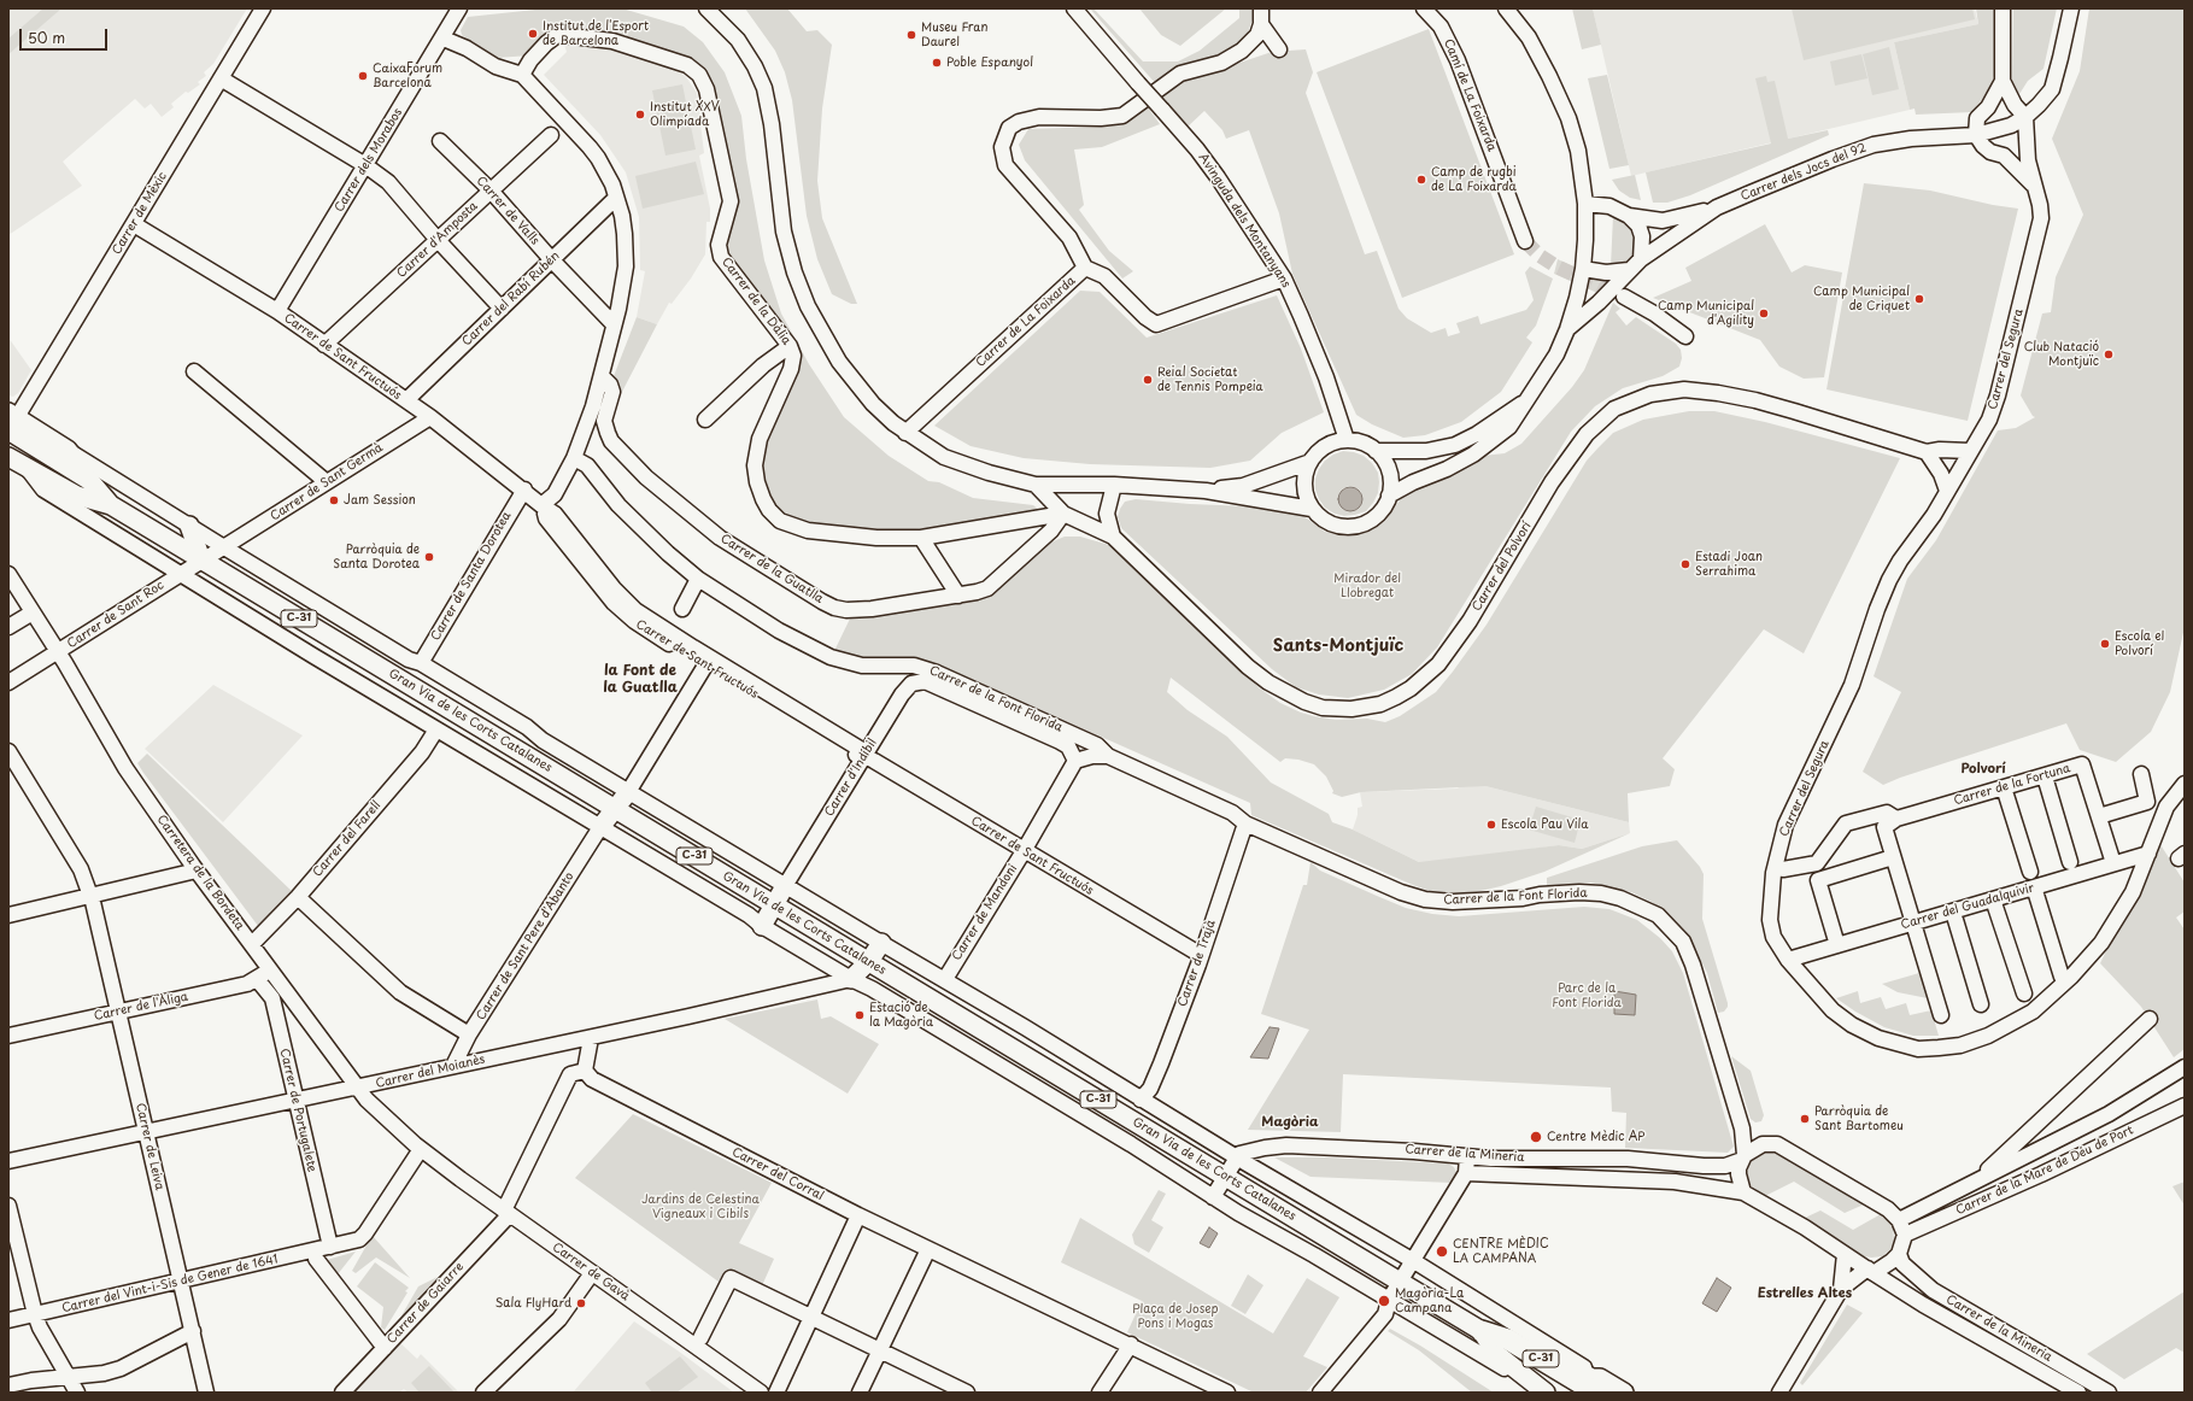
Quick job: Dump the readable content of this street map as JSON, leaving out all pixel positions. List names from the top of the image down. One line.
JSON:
{"streets":{"highway":["C-31","Gran Via de les Corts Catalanes"],"street":["Camí de La Foixarda","Carrer dels Morabos","Carrer dels Jocs del 92","Carrer de Valls","Carrer de Mèxic","Avinguda dels Montanyans","Carrer d'Amposta","Carrer del Rabí Rubén","Carrer de la Dàlia","Carrer de La Foixarda","Carrer de Sant Fructuós","Carrer del Segura","Carrer de Sant Germà","Carrer del Polvorí","Carrer de la Guatlla","Carrer de Santa Dorotea","Carrer de Sant Roc","Carrer de la Font Florida","Carrer d'Indíbil","Carrer de la Fortuna","Carrer del Farell","Carretera de la Bordeta","Carrer del Guadalquivir","Carrer de Mandoni","Carrer de Sant Pere d'Abanto","Carrer de Trajà","Carrer de l'Àliga","Carrer del Moianès","Carrer de Portugalete","Carrer de Leiva","Carrer de la Mineria","Carrer de la Mare de Déu de Port","Carrer del Corral","Carrer de Gavà","Carrer del Vint-i-Sis de Gener de 1641","Carrer de Gaiarre"]},"crossings":[["Carrer dels Morabos","Carrer de Sant Fructuós"],["Carrer dels Jocs del 92","Carrer del Segura"],["Carrer de Valls","Carrer d'Amposta"],["Carrer de Valls","Carrer del Rabí Rubén"],["Carrer de Mèxic","Carrer de Sant Fructuós"],["Carrer de Mèxic","Gran Via de les Corts Catalanes"],["Avinguda dels Montanyans","Carrer de La Foixarda"],["Carrer d'Amposta","Carrer de Sant Fructuós"],["Carrer del Rabí Rubén","Carrer de Sant Fructuós"],["Carrer de la Dàlia","Carrer del Polvorí"],["Carrer de la Dàlia","Carrer de la Guatlla"],["Carrer de Sant Fructuós","Carrer de Sant Germà"],["Carrer de Sant Fructuós","Carrer de Santa Dorotea"],["Carrer de Sant Fructuós","Carrer d'Indíbil"],["Carrer de Sant Fructuós","Carrer de Mandoni"],["Carrer de Sant Fructuós","Carrer de Trajà"],["Carrer del Segura","Carrer del Polvorí"],["Carrer del Segura","Carrer del Guadalquivir"],["Carrer de Sant Germà","Carrer de Sant Roc"],["Carrer del Polvorí","Carrer de la Guatlla"],["Carrer de Sant Roc","Gran Via de les Corts Catalanes"],["Carrer de Sant Roc","Carretera de la Bordeta"],["Carrer de la Font Florida","Carrer d'Indíbil"],["Carrer de la Font Florida","Carrer de Mandoni"],["Carrer de la Font Florida","Carrer de Trajà"],["Carrer de la Font Florida","Carrer de la Mineria"],["Carrer de la Fortuna","Carrer del Guadalquivir"],["Carrer del Farell","Carretera de la Bordeta"],["Carretera de la Bordeta","Carrer de l'Àliga"],["Carretera de la Bordeta","Carrer del Moianès"],["Carretera de la Bordeta","Carrer de Gavà"],["Carretera de la Bordeta","Carrer del Vint-i-Sis de Gener de 1641"],["Carrer de Sant Pere d'Abanto","Carrer del Moianès"],["Carrer de l'Àliga","Carrer de Portugalete"],["Carrer de l'Àliga","Carrer de Leiva"],["Carrer del Moianès","Carrer de Portugalete"],["Carrer del Moianès","Carrer de Leiva"],["Carrer de Portugalete","Carrer del Vint-i-Sis de Gener de 1641"],["Carrer de Leiva","Carrer del Vint-i-Sis de Gener de 1641"],["Carrer del Corral","Carrer de Gaiarre"],["Carrer de Gavà","Carrer del Vint-i-Sis de Gener de 1641"],["Carrer de Gavà","Carrer de Gaiarre"]],"districts":["Sants-Montjuïc","la Font de la Guatlla","Polvorí","Magòria","Estrelles Altes"],"parks":["Mirador del Llobregat","Parc de la Font Florida","Jardins de Celestina Vigneaux i Cibils","Plaça de Josep Pons i Mogas"],"places":["Institut de l'Esport de Barcelona","Museu Fran Daurel","Poble Espanyol","CaixaForum Barcelona","Institut XXV Olimpíada","Camp de rugbi de La Foixarda","Camp Municipal de Criquet","Camp Municipal d'Agility","Club Natació Montjuïc","Reial Societat de Tennis Pompeia","Jam Session","Parròquia de Santa Dorotea","Estadi Joan Serrahima","Escola el Polvorí","Escola Pau Vila","Estació de la Magòria","Parròquia de Sant Bartomeu","Centre Mèdic AP","CENTRE MÈDIC LA CAMPANA","Magòria-La Campana","Sala FlyHard"],"scale_bar":"50 m"}
